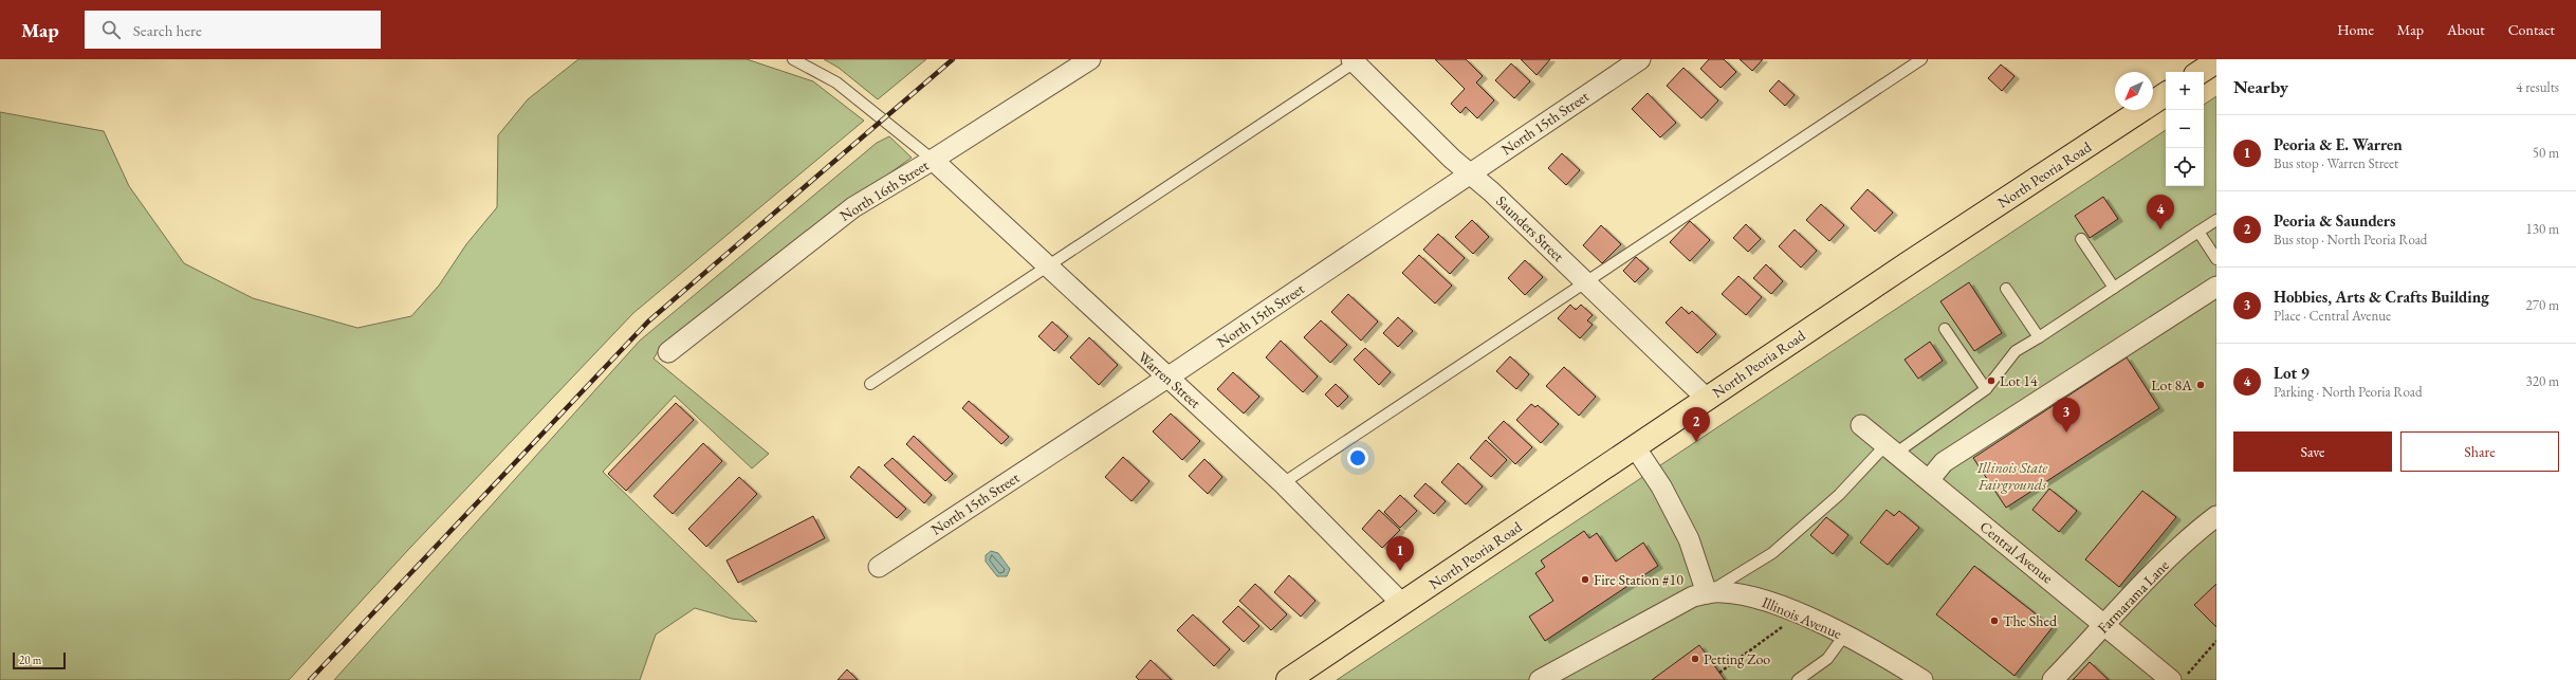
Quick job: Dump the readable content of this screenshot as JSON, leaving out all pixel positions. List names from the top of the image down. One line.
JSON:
{"streets":{"main road":["North Peoria Road"],"street":["North 15th Street","North 16th Street","Saunders Street","Warren Street","Central Avenue","Farmarama Lane","Illinois Avenue"]},"crossings":[["North 15th Street","Saunders Street"],["North 15th Street","Warren Street"],["North Peoria Road","Saunders Street"],["North Peoria Road","Warren Street"],["North 16th Street","Warren Street"],["Central Avenue","Farmarama Lane"]],"parks":["Illinois State Fairgrounds"],"places":["Lot 14","Lot 8A","Fire Station #10","The Shed","Petting Zoo"],"scale_bar":"20 m","north":"bottom left","page":{"header":"Map","search":"Search here","nav":["Home","Map","About","Contact"],"heading":["Nearby","4 results"],"map_buttons":["+","−"],"list":[{"mark":"1","name":"Peoria & E. Warren","note":"Bus stop · Warren Street","value":"50 m"},{"mark":"2","name":"Peoria & Saunders","note":"Bus stop · North Peoria Road","value":"130 m"},{"mark":"3","name":"Hobbies, Arts & Crafts Building","note":"Place · Central Avenue","value":"270 m"},{"mark":"4","name":"Lot 9","note":"Parking · North Peoria Road","value":"320 m"}],"pins":["4","3","2","1"],"buttons":["Save","Share"],"scale":"20 m"}}
